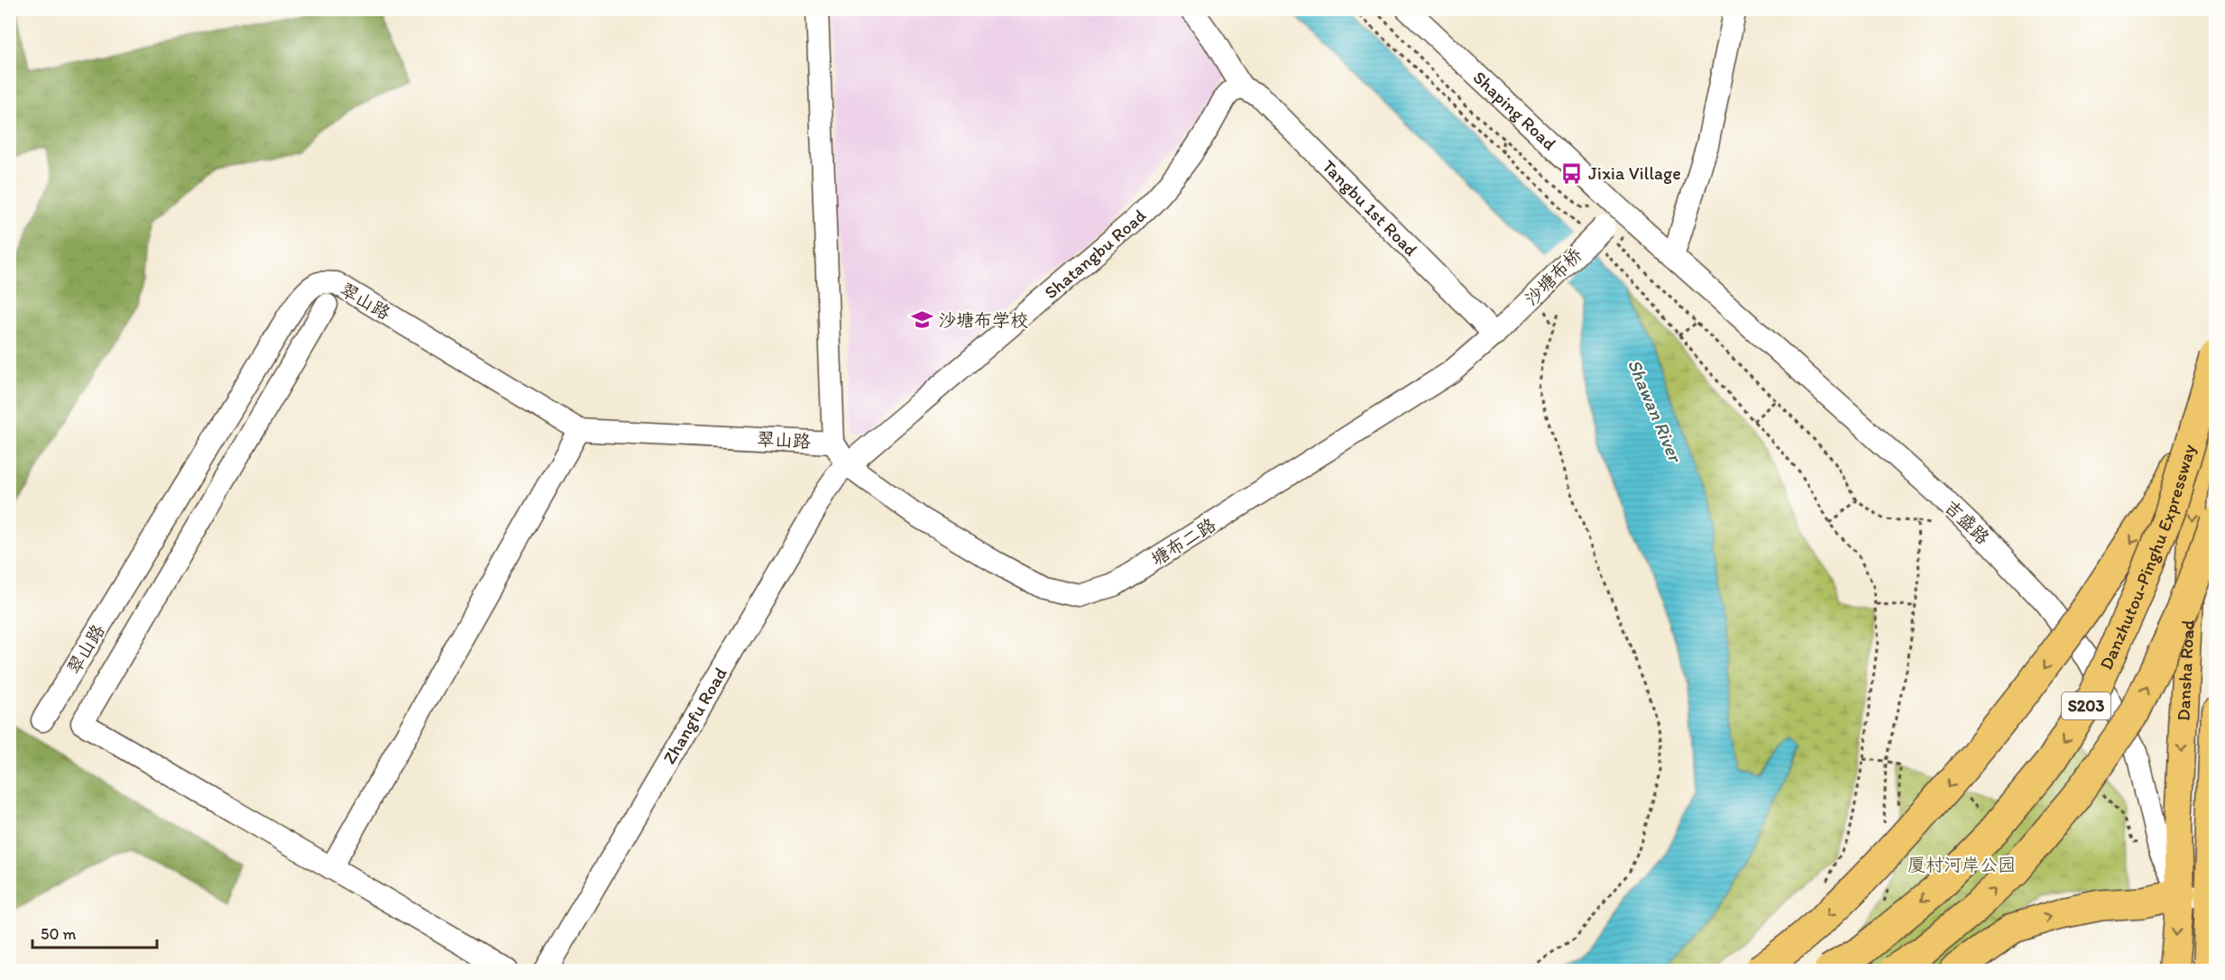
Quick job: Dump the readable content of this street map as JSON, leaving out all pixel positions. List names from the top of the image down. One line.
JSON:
{"streets":{"highway":["Danzhutou-Pinghu Expressway","S203"],"main road":["Dansha Road"],"street":["Shaping Road","Tangbu 1st Road","Shatangbu Road","沙塘布桥","翠山路","吉盛路","塘布二路","Zhangfu Road"]},"crossings":[["Shaping Road","沙塘布桥"],["Shaping Road","吉盛路"],["Tangbu 1st Road","Shatangbu Road"],["Tangbu 1st Road","沙塘布桥"],["Tangbu 1st Road","塘布二路"],["Shatangbu Road","塘布二路"],["Shatangbu Road","Zhangfu Road"],["沙塘布桥","吉盛路"],["沙塘布桥","塘布二路"],["吉盛路","Dansha Road"],["塘布二路","Zhangfu Road"]],"water":["Shawan River"],"parks":["厦村河岸公园"],"places":{"bus stop":["Jixia Village"],"school or university":["沙塘布学校"]},"scale_bar":"50 m"}
